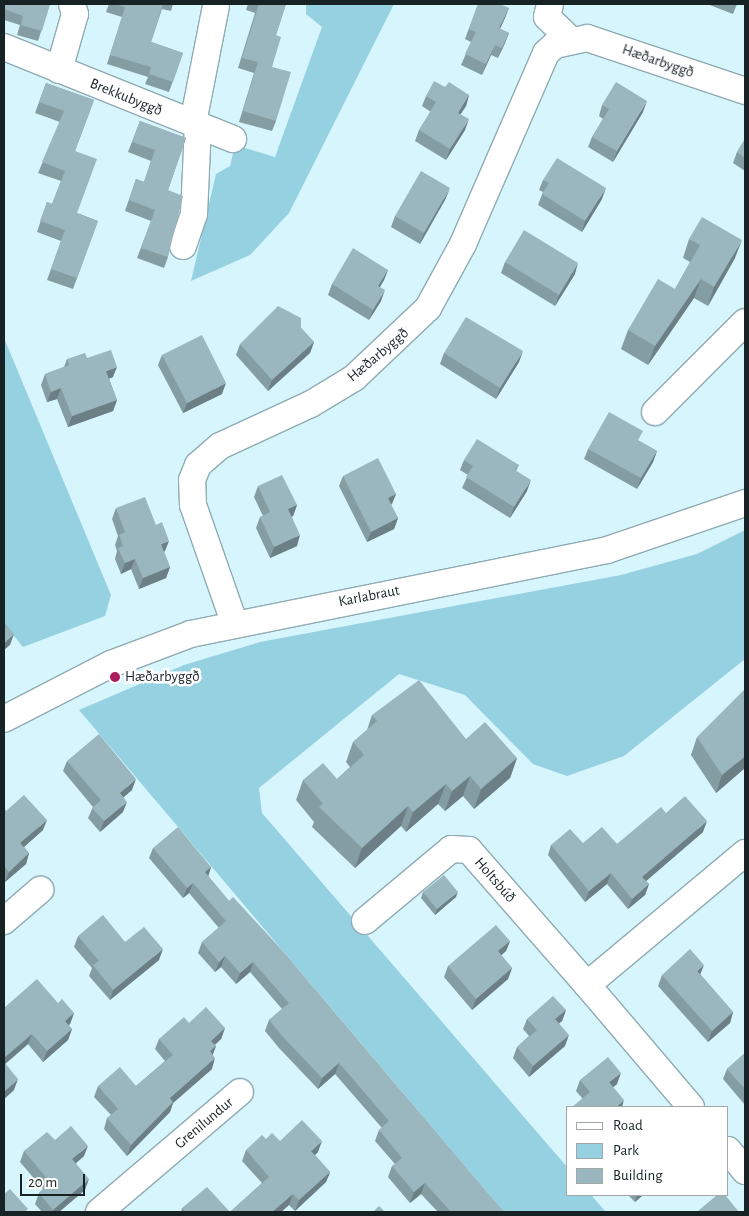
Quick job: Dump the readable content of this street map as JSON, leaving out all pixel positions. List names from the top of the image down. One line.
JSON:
{"streets":{"street":["Hæðarbyggð","Brekkubyggð","Karlabraut","Holtsbúð","Grenilundur"]},"crossings":[["Hæðarbyggð","Karlabraut"]],"places":["Hæðarbyggð"],"legend":["Road","Park","Building"],"scale_bar":"20 m"}
